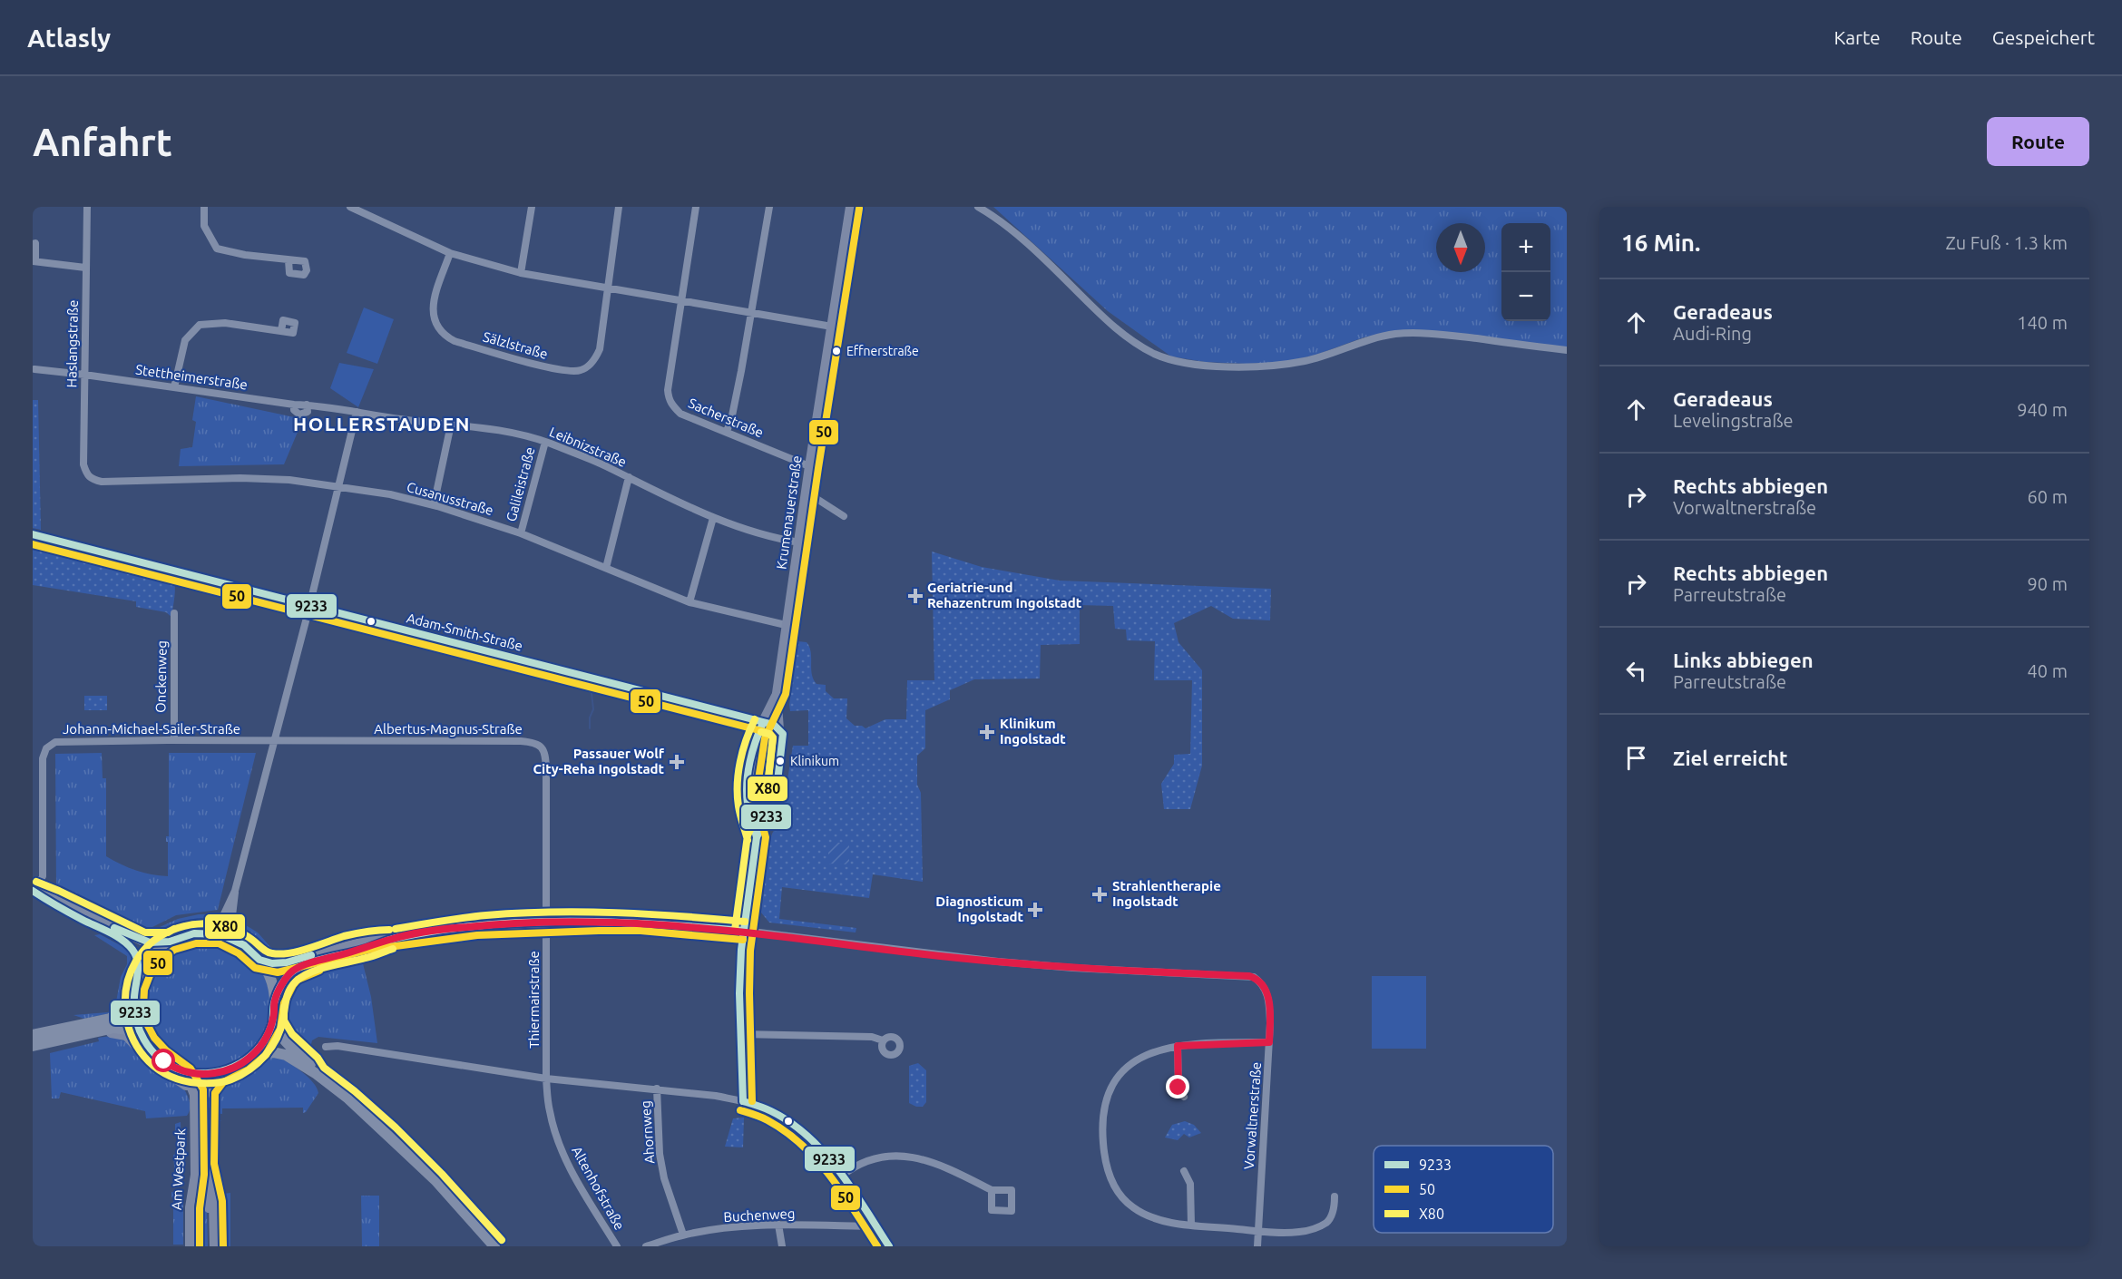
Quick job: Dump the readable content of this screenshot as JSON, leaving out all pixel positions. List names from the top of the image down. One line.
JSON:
{"streets":{"street":["Haslangstraße","Sälzlstraße","Stettheimerstraße","Sacherstraße","Leibnizstraße","Galileistraße","Cusanusstraße","Krumenauerstraße","Adam-Smith-Straße","Onckenweg","Johann-Michael-Sailer-Straße","Albertus-Magnus-Straße","Thiermairstraße","Vorwaltnerstraße","Ahornweg","Am Westpark","Altenhofstraße","Buchenweg"]},"crossings":[["Haslangstraße","Stettheimerstraße"],["Haslangstraße","Cusanusstraße"],["Stettheimerstraße","Leibnizstraße"],["Sacherstraße","Krumenauerstraße"],["Leibnizstraße","Galileistraße"],["Leibnizstraße","Krumenauerstraße"],["Galileistraße","Cusanusstraße"],["Cusanusstraße","Krumenauerstraße"],["Krumenauerstraße","Adam-Smith-Straße"],["Krumenauerstraße","Vorwaltnerstraße"],["Onckenweg","Johann-Michael-Sailer-Straße"],["Johann-Michael-Sailer-Straße","Albertus-Magnus-Straße"],["Albertus-Magnus-Straße","Thiermairstraße"],["Thiermairstraße","Altenhofstraße"],["Ahornweg","Buchenweg"]],"districts":["HOLLERSTAUDEN"],"places":{"other":["Effnerstraße","Klinikum"],"health":["Geriatrie-und Rehazentrum Ingolstadt","Klinikum Ingolstadt","Passauer Wolf City-Reha Ingolstadt","Strahlentherapie Ingolstadt","Diagnosticum Ingolstadt"]},"lines":["transit line 50","transit line 9233","transit line X80"],"legend":["9233","50","X80"],"north":"bottom","page":{"header":"Atlasly","nav":["Karte","Route","Gespeichert"],"buttons":"Route","title":"Anfahrt","heading":["16 Min.","Zu Fuß · 1.3 km"],"map_buttons":["+","−"],"list":[["Geradeaus","Audi-Ring","140 m"],["Geradeaus","Levelingstraße","940 m"],["Rechts abbiegen","Vorwaltnerstraße","60 m"],["Rechts abbiegen","Parreutstraße","90 m"],["Links abbiegen","Parreutstraße","40 m"],"Ziel erreicht"]}}
